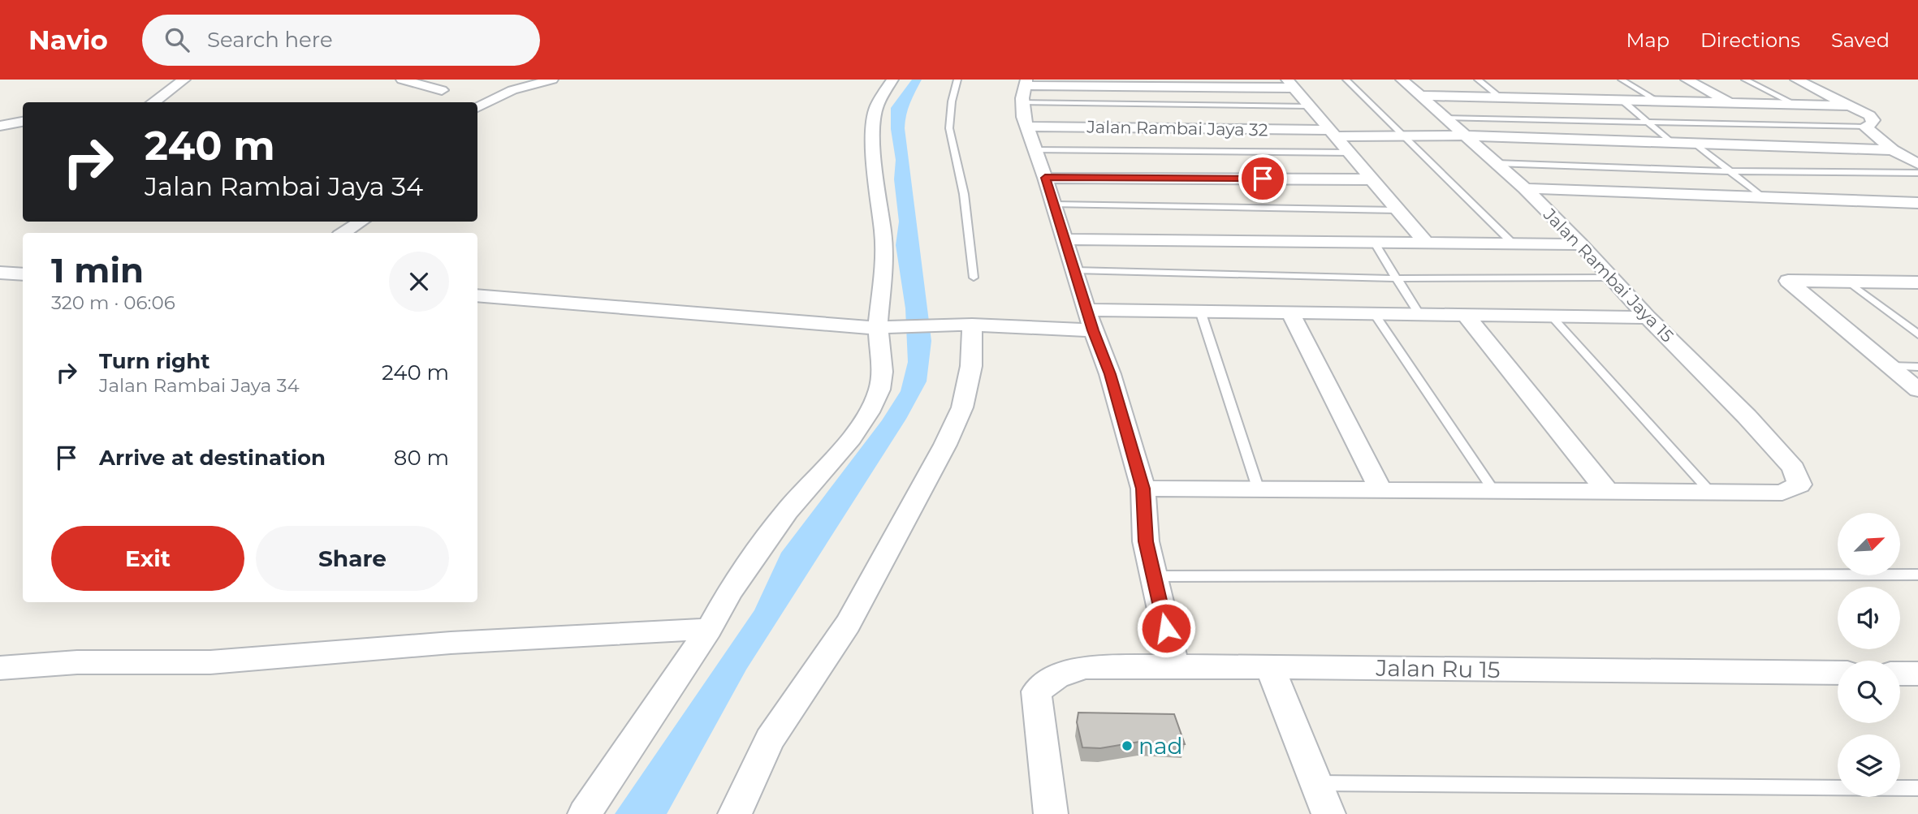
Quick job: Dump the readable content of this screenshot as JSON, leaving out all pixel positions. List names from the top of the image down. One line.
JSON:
{"streets":{"street":["Jalan Rambai Jaya 32","Jalan Rambai Jaya 15","Jalan Ru 15"]},"crossings":[["Jalan Rambai Jaya 32","Jalan Rambai Jaya 15"]],"places":["nad"],"north":"top right","page":{"header":"Navio","search":"Search here","nav":["Map","Directions","Saved"],"turn":["240 m","Jalan Rambai Jaya 34"],"heading":["1 min","320 m · 06:06"],"list":[{"name":"Turn right","note":"Jalan Rambai Jaya 34","value":"240 m"},{"name":"Arrive at destination","value":"80 m"}],"buttons":["Exit","Share"]}}
